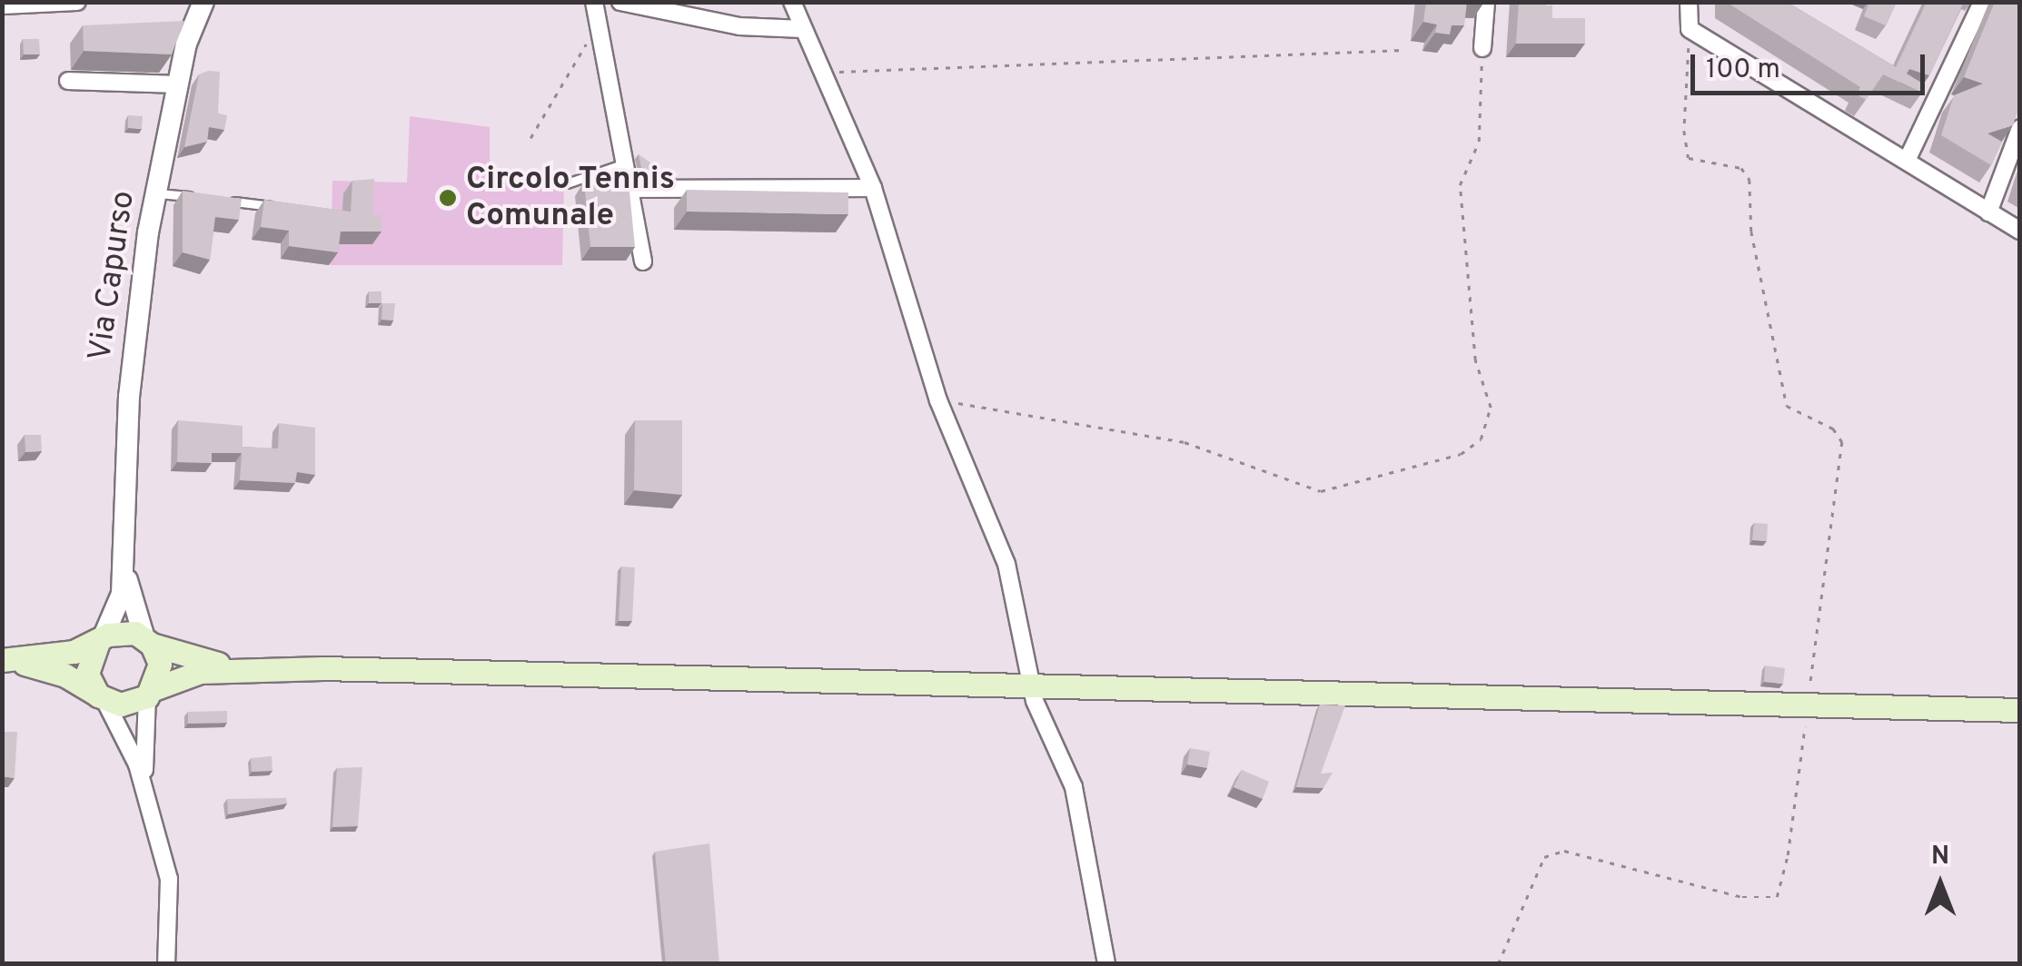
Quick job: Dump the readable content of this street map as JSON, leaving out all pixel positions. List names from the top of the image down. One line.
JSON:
{"streets":{"street":["Via Capurso"]},"places":["Circolo Tennis Comunale"],"scale_bar":"100 m","north":"top"}
